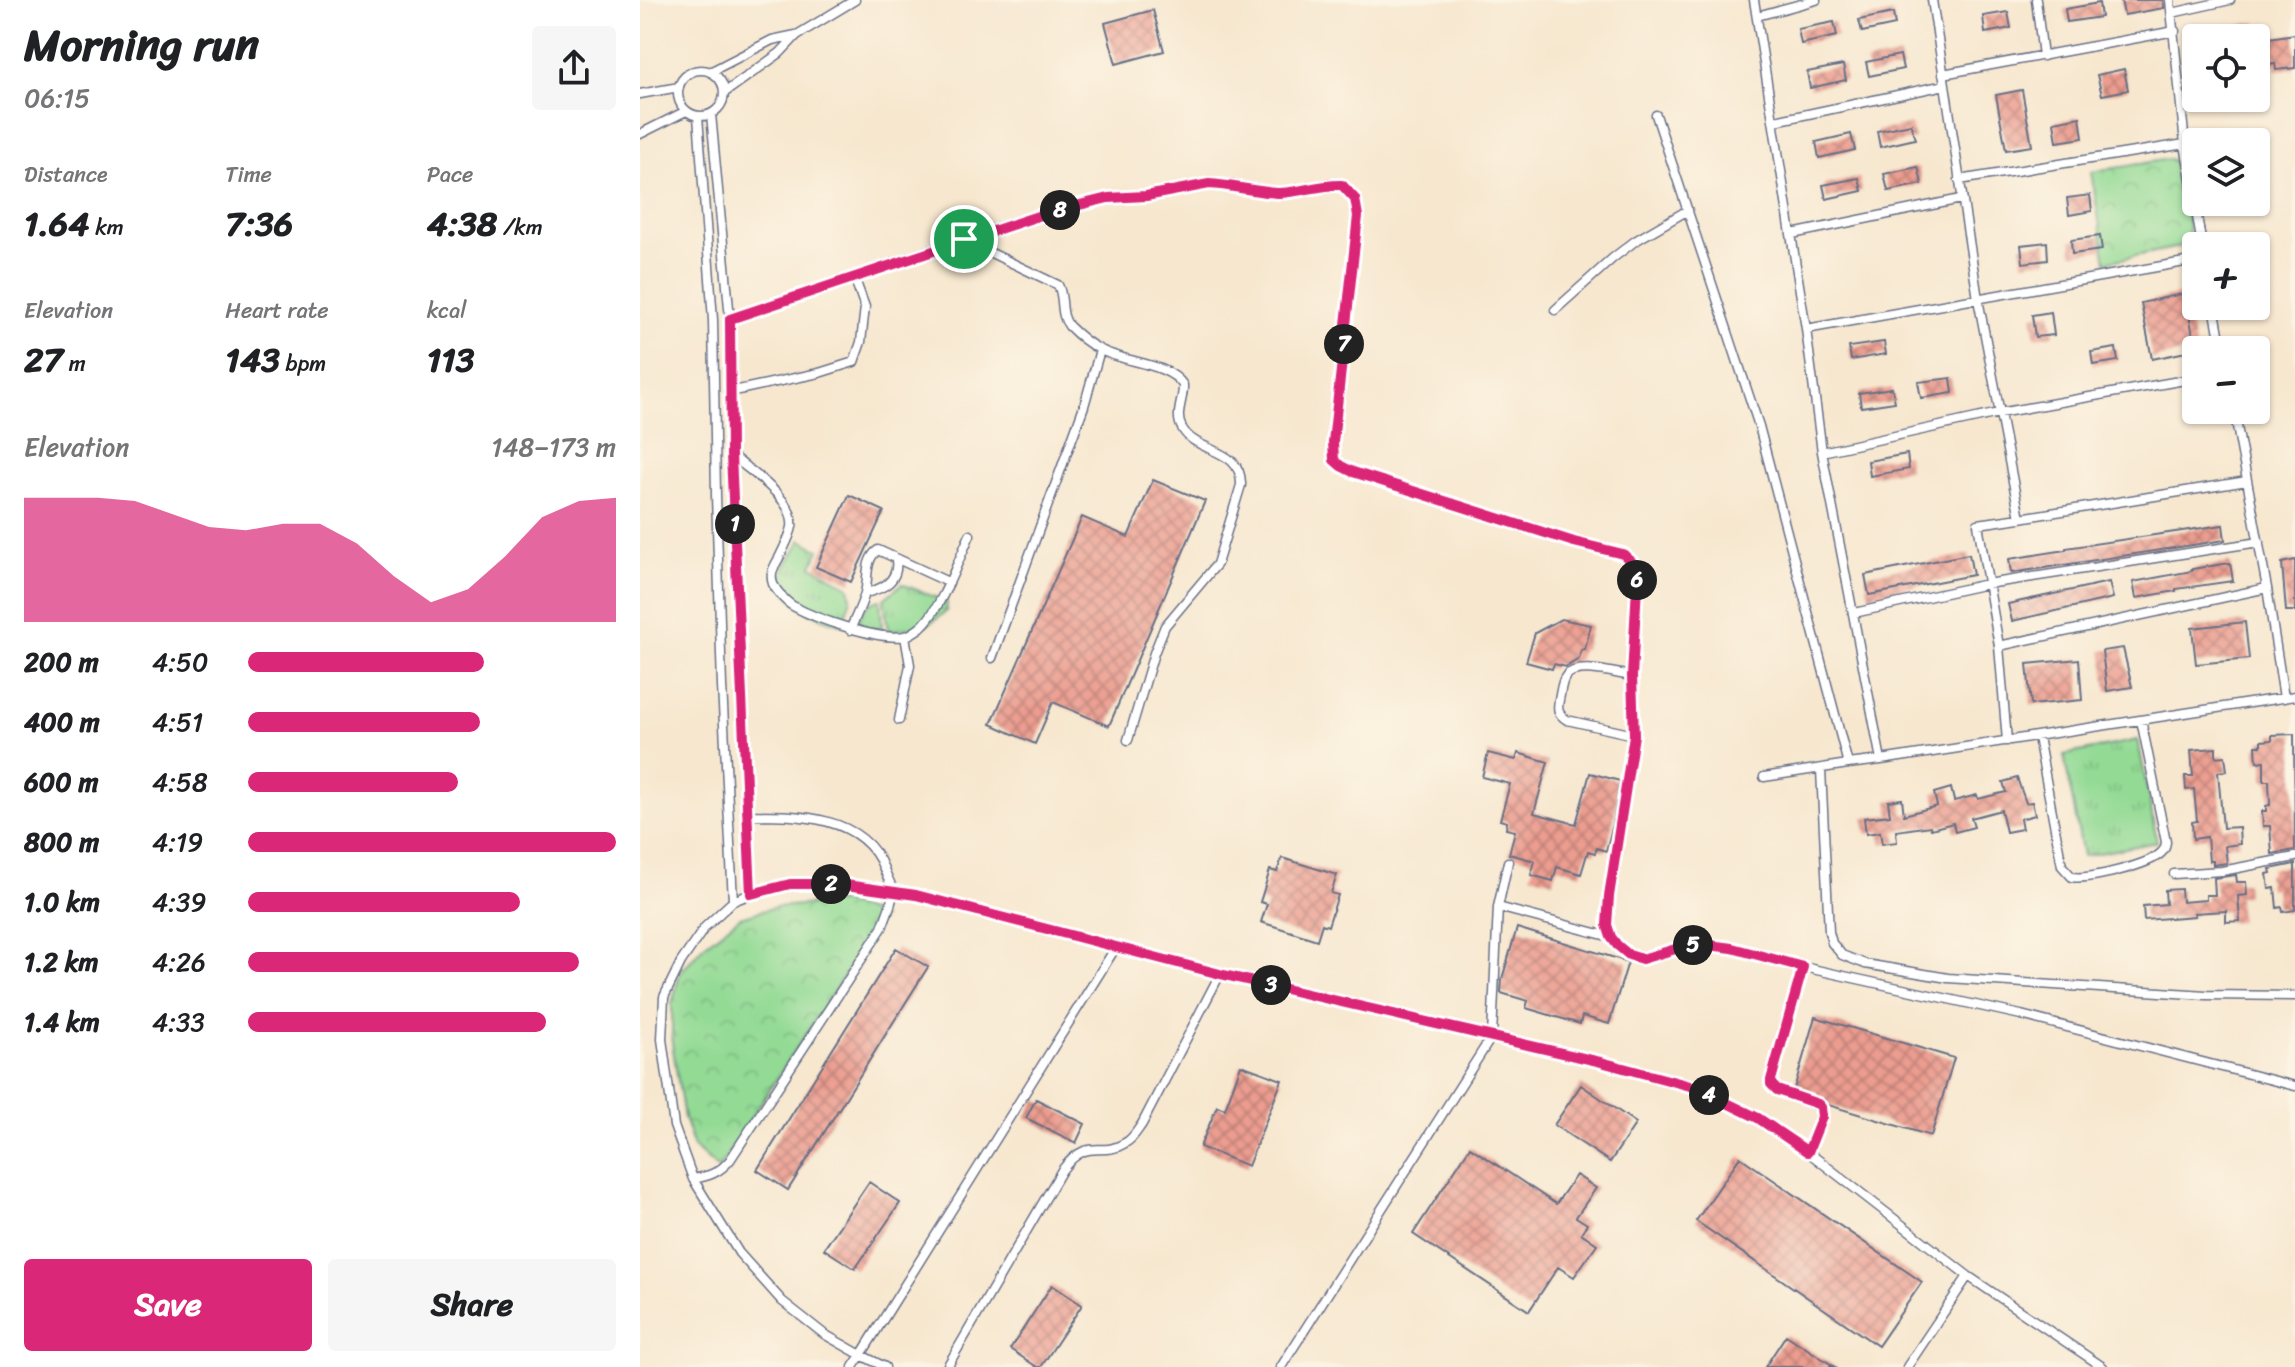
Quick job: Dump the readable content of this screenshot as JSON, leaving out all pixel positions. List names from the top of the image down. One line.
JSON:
{"page":{"heading":["Morning run","06:15"],"map_buttons":["+","−"],"stats":[["Distance","1.64 km"],["Time","7:36"],["Pace","4:38 /km"],["Elevation","27 m"],["Heart rate","143 bpm"],["kcal","113"]],"pins":["8","7","1","6","2","5","3","4"],"chart":["Elevation","148–173 m"],"list":[{"name":"200 m","note":"4:50"},{"name":"400 m","note":"4:51"},{"name":"600 m","note":"4:58"},{"name":"800 m","note":"4:19"},{"name":"1.0 km","note":"4:39"},{"name":"1.2 km","note":"4:26"},{"name":"1.4 km","note":"4:33"}],"buttons":["Save","Share"]}}
